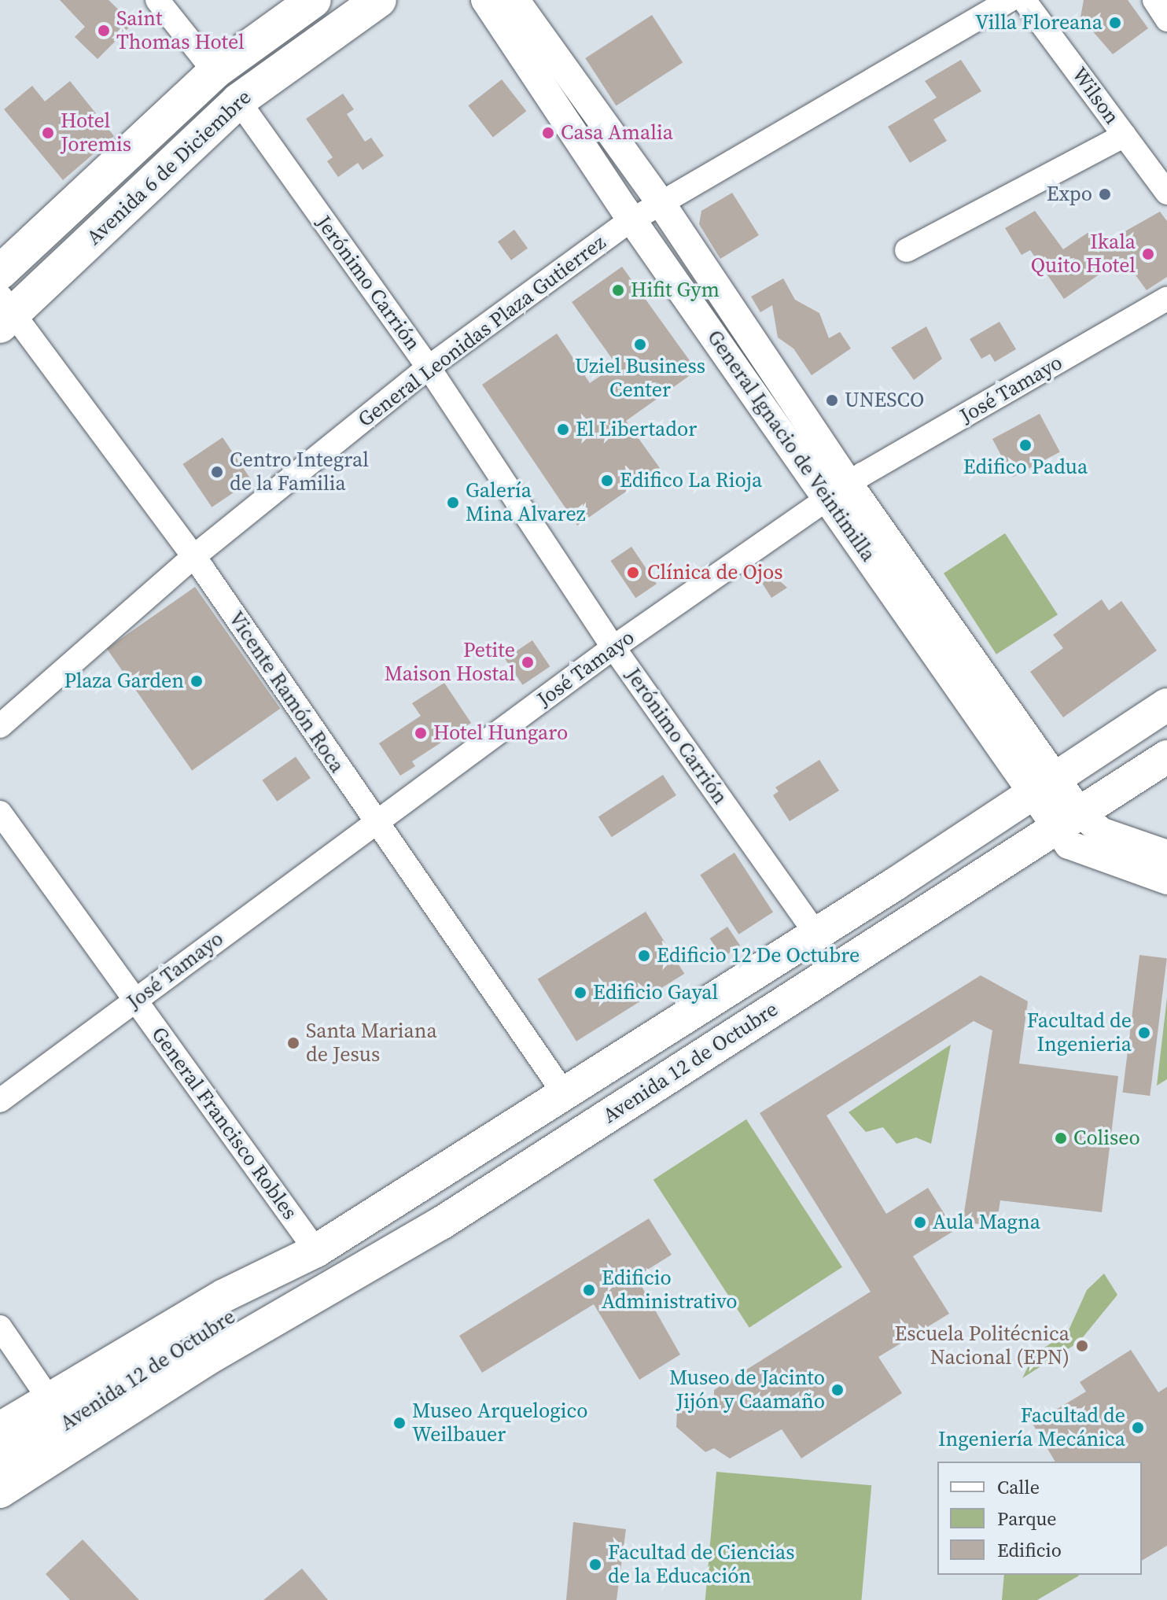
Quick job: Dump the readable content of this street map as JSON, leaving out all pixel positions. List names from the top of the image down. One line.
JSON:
{"streets":{"main road":["Avenida 6 de Diciembre","Avenida 12 de Octubre"],"street":["Wilson","Jerónimo Carrión","General Leonidas Plaza Gutierrez","José Tamayo","General Ignacio de Veintimilla","Vicente Ramón Roca","General Francisco Robles"]},"crossings":[["Avenida 6 de Diciembre","Jerónimo Carrión"],["Avenida 6 de Diciembre","Vicente Ramón Roca"],["Jerónimo Carrión","General Leonidas Plaza Gutierrez"],["Jerónimo Carrión","José Tamayo"],["Jerónimo Carrión","Avenida 12 de Octubre"],["General Leonidas Plaza Gutierrez","General Ignacio de Veintimilla"],["General Leonidas Plaza Gutierrez","Vicente Ramón Roca"],["José Tamayo","General Ignacio de Veintimilla"],["José Tamayo","Vicente Ramón Roca"],["José Tamayo","General Francisco Robles"],["General Ignacio de Veintimilla","Avenida 12 de Octubre"],["Vicente Ramón Roca","Avenida 12 de Octubre"],["Avenida 12 de Octubre","General Francisco Robles"]],"places":["Villa Floreana","Saint Thomas Hotel","Hotel Joremis","Casa Amalia","Expo","Ikala Quito Hotel","Hifit Gym","Uziel Business Center","UNESCO","El Libertador","Edifico Padua","Centro Integral de la Familia","Edifico La Rioja","Galería Mina Alvarez","Clínica de Ojos","Petite Maison Hostal","Plaza Garden","Hotel Hungaro","Edificio 12 De Octubre","Edificio Gayal","Facultad de Ingenieria","Santa Mariana de Jesus","Coliseo","Aula Magna","Edificio Administrativo","Escuela Politécnica Nacional (EPN)","Museo de Jacinto Jijón y Caamaño","Museo Arquelogico Weilbauer","Facultad de Ingeniería Mecánica","Facultad de Ciencias de la Educación"],"legend":["Calle","Parque","Edificio"]}
